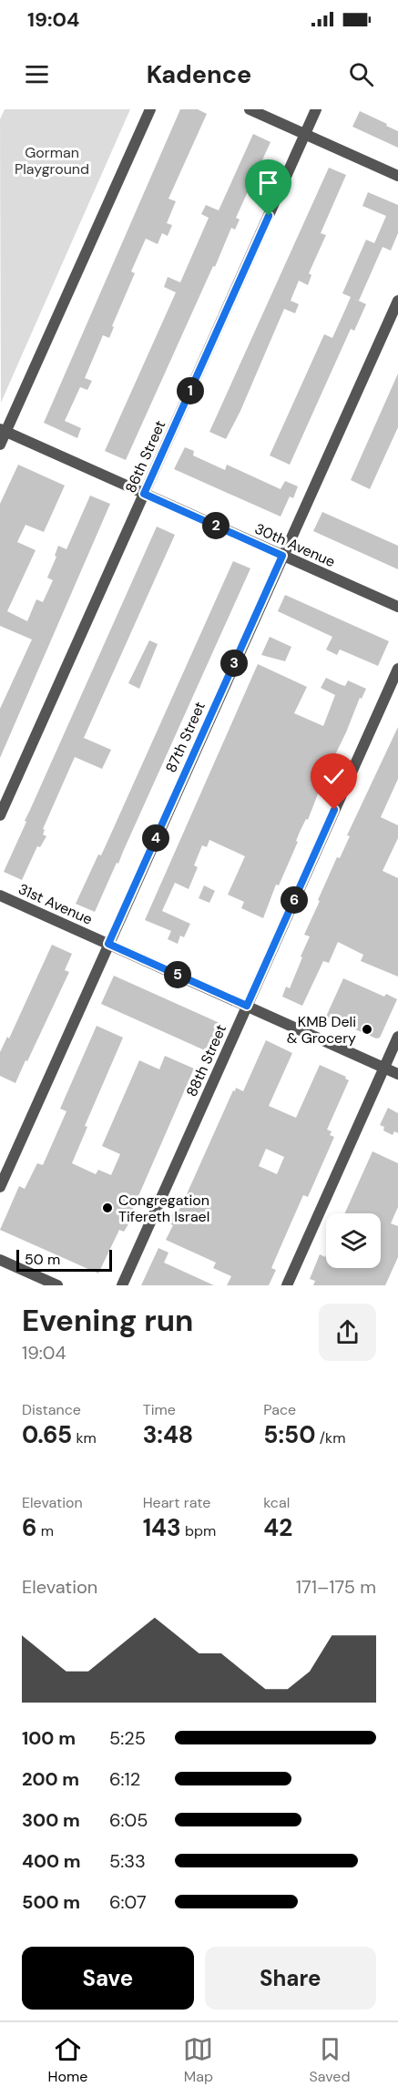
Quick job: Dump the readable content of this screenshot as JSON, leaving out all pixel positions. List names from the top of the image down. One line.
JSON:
{"streets":{"street":["86th Street","30th Avenue","87th Street","31st Avenue","88th Street"]},"crossings":[["86th Street","30th Avenue"],["30th Avenue","87th Street"],["87th Street","31st Avenue"],["31st Avenue","88th Street"]],"parks":["Gorman Playground"],"places":["KMB Deli & Grocery","Congregation Tifereth Israel"],"scale_bar":"50 m","page":{"status":"19:04","header":"Kadence","pins":["1","2","3","4","6","5"],"scale":"50 m","heading":["Evening run","19:04"],"stats":[["Distance","0.65 km"],["Time","3:48"],["Pace","5:50 /km"],["Elevation","6 m"],["Heart rate","143 bpm"],["kcal","42"]],"chart":["Elevation","171–175 m"],"list":[{"name":"100 m","note":"5:25"},{"name":"200 m","note":"6:12"},{"name":"300 m","note":"6:05"},{"name":"400 m","note":"5:33"},{"name":"500 m","note":"6:07"}],"buttons":["Save","Share"],"tabs":["Home","Map","Saved"]}}
